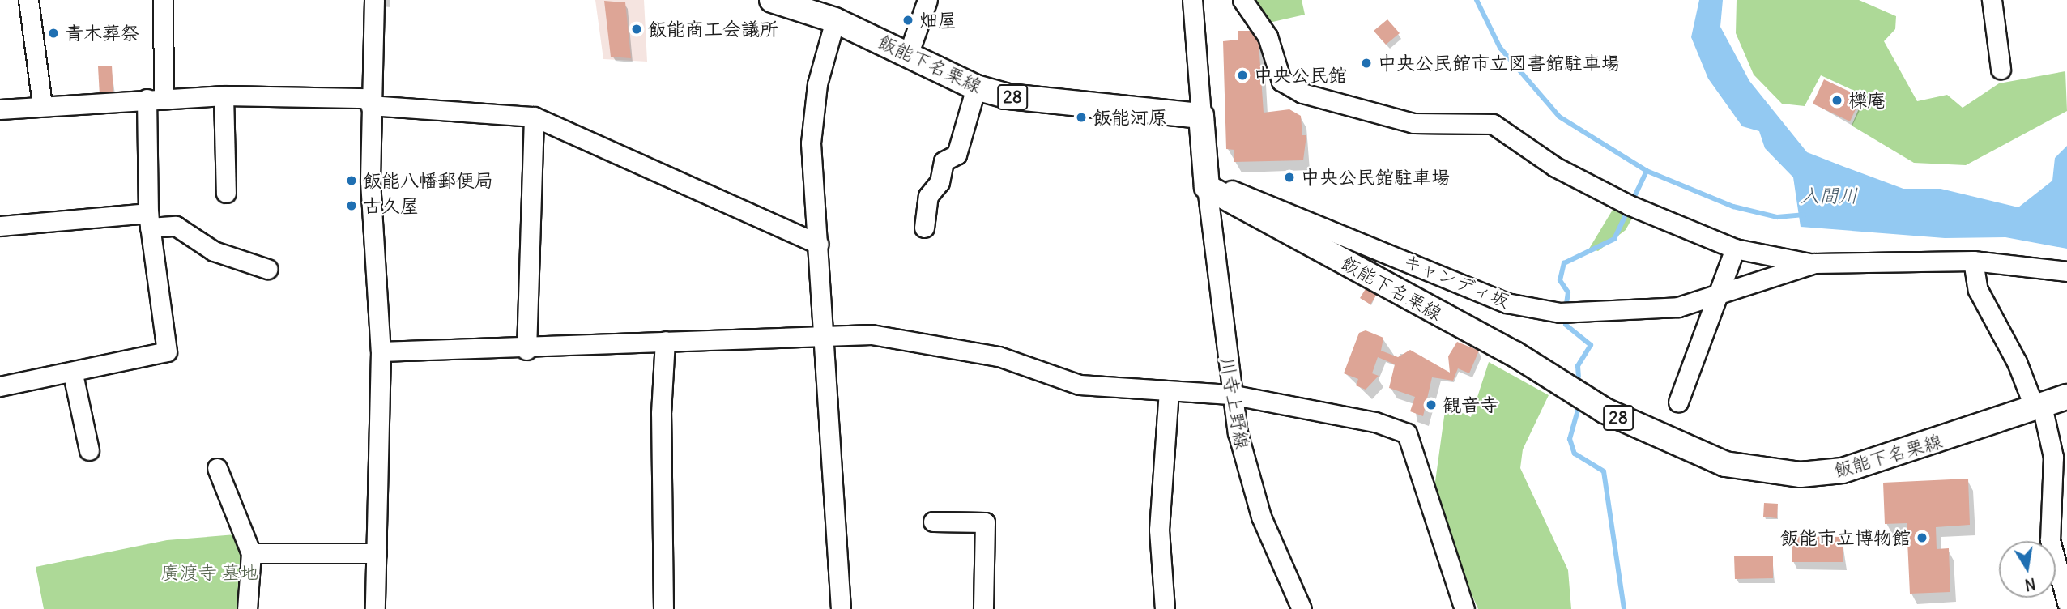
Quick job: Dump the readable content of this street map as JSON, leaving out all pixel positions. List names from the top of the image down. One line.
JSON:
{"streets":{"main road":["飯能下名栗線","28"],"street":["キャンディ坂","川寺上野線"]},"crossings":[["飯能下名栗線","キャンディ坂"],["飯能下名栗線","川寺上野線"],["キャンディ坂","川寺上野線"]],"water":["入間川"],"parks":["廣渡寺 墓地"],"places":["畑屋","飯能商工会議所","青木葬祭","中央公民館市立図書館駐車場","中央公民館","櫟庵","飯能河原","中央公民館駐車場","飯能八幡郵便局","古久屋","観音寺","飯能市立博物館"],"north":"bottom"}
